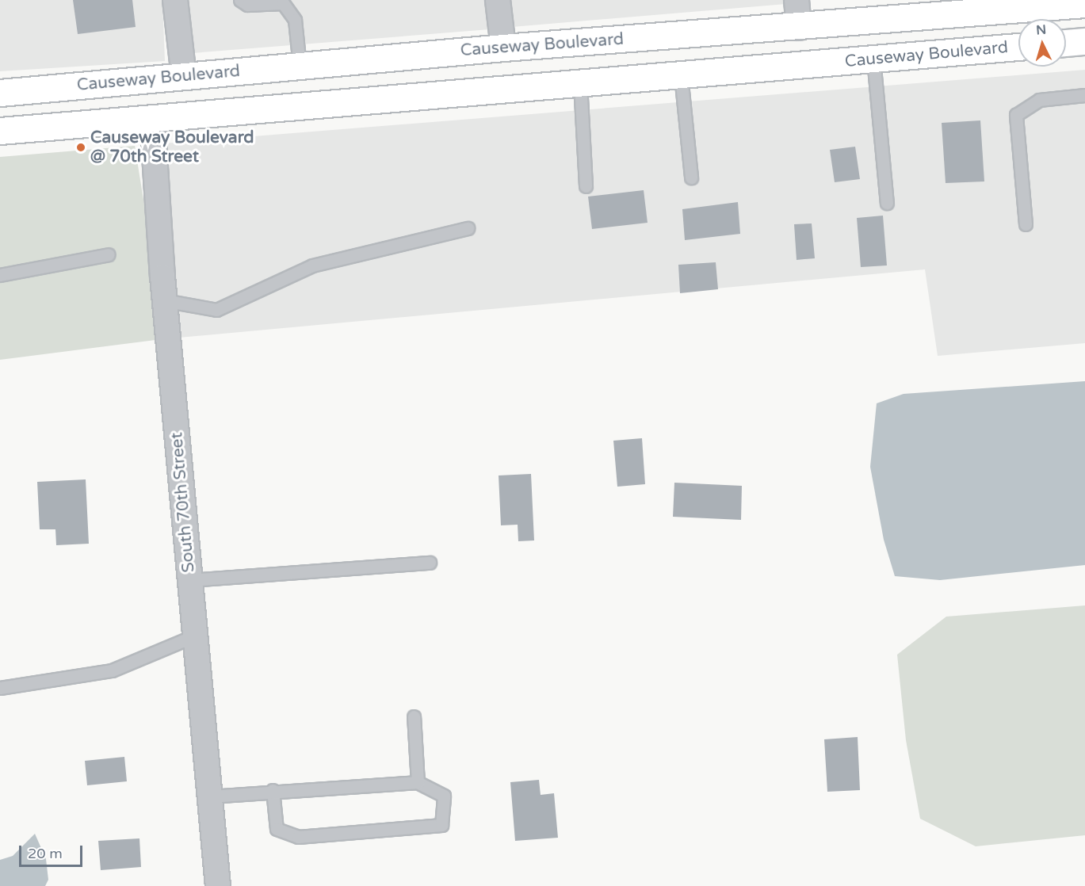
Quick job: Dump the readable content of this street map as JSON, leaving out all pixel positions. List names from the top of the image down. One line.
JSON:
{"streets":{"main road":["Causeway Boulevard"],"street":["South 70th Street"]},"crossings":[["Causeway Boulevard","South 70th Street"]],"places":["Causeway Boulevard @ 70th Street"],"scale_bar":"20 m","north":"top"}
